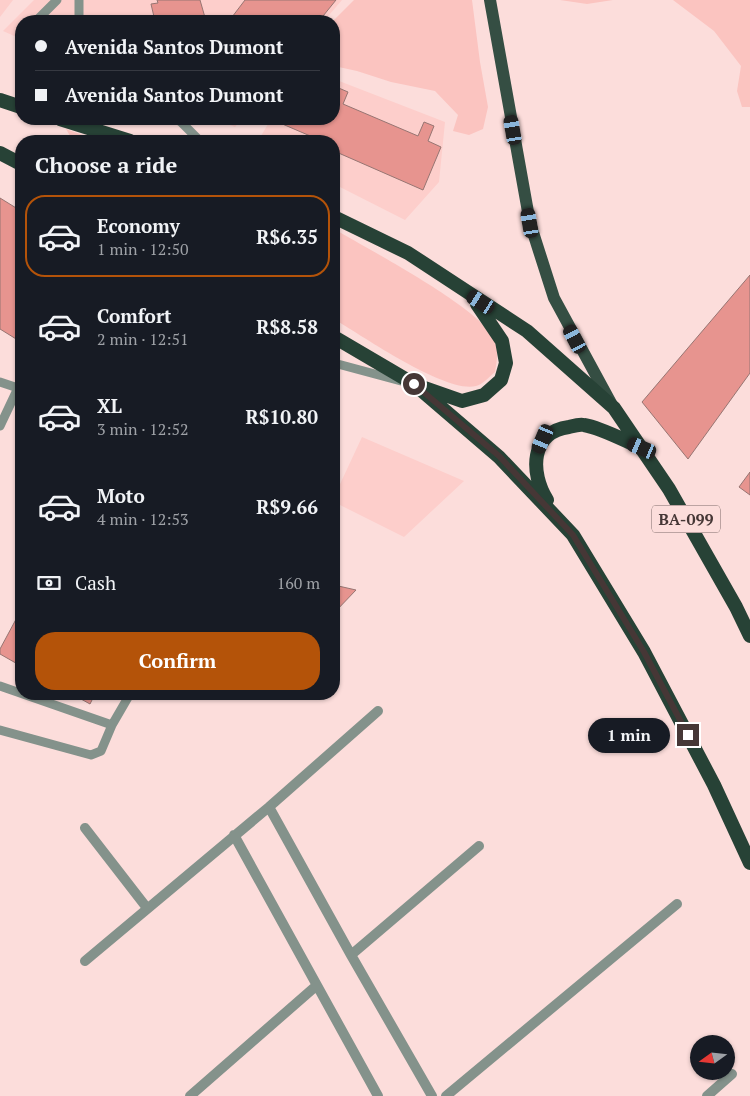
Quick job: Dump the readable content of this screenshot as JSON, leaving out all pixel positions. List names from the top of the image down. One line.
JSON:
{"streets":{"highway":["BA-099"]},"north":"left","page":{"banner":["Avenida Santos Dumont","Avenida Santos Dumont"],"heading":"Choose a ride","list":[{"name":"Economy","note":"1 min · 12:50","value":"R$6.35"},{"name":"Comfort","note":"2 min · 12:51","value":"R$8.58"},{"name":"XL","note":"3 min · 12:52","value":"R$10.80"},{"name":"Moto","note":"4 min · 12:53","value":"R$9.66"}],"pay":["Cash","160 m"],"buttons":"Confirm","bubble":"1 min"}}
